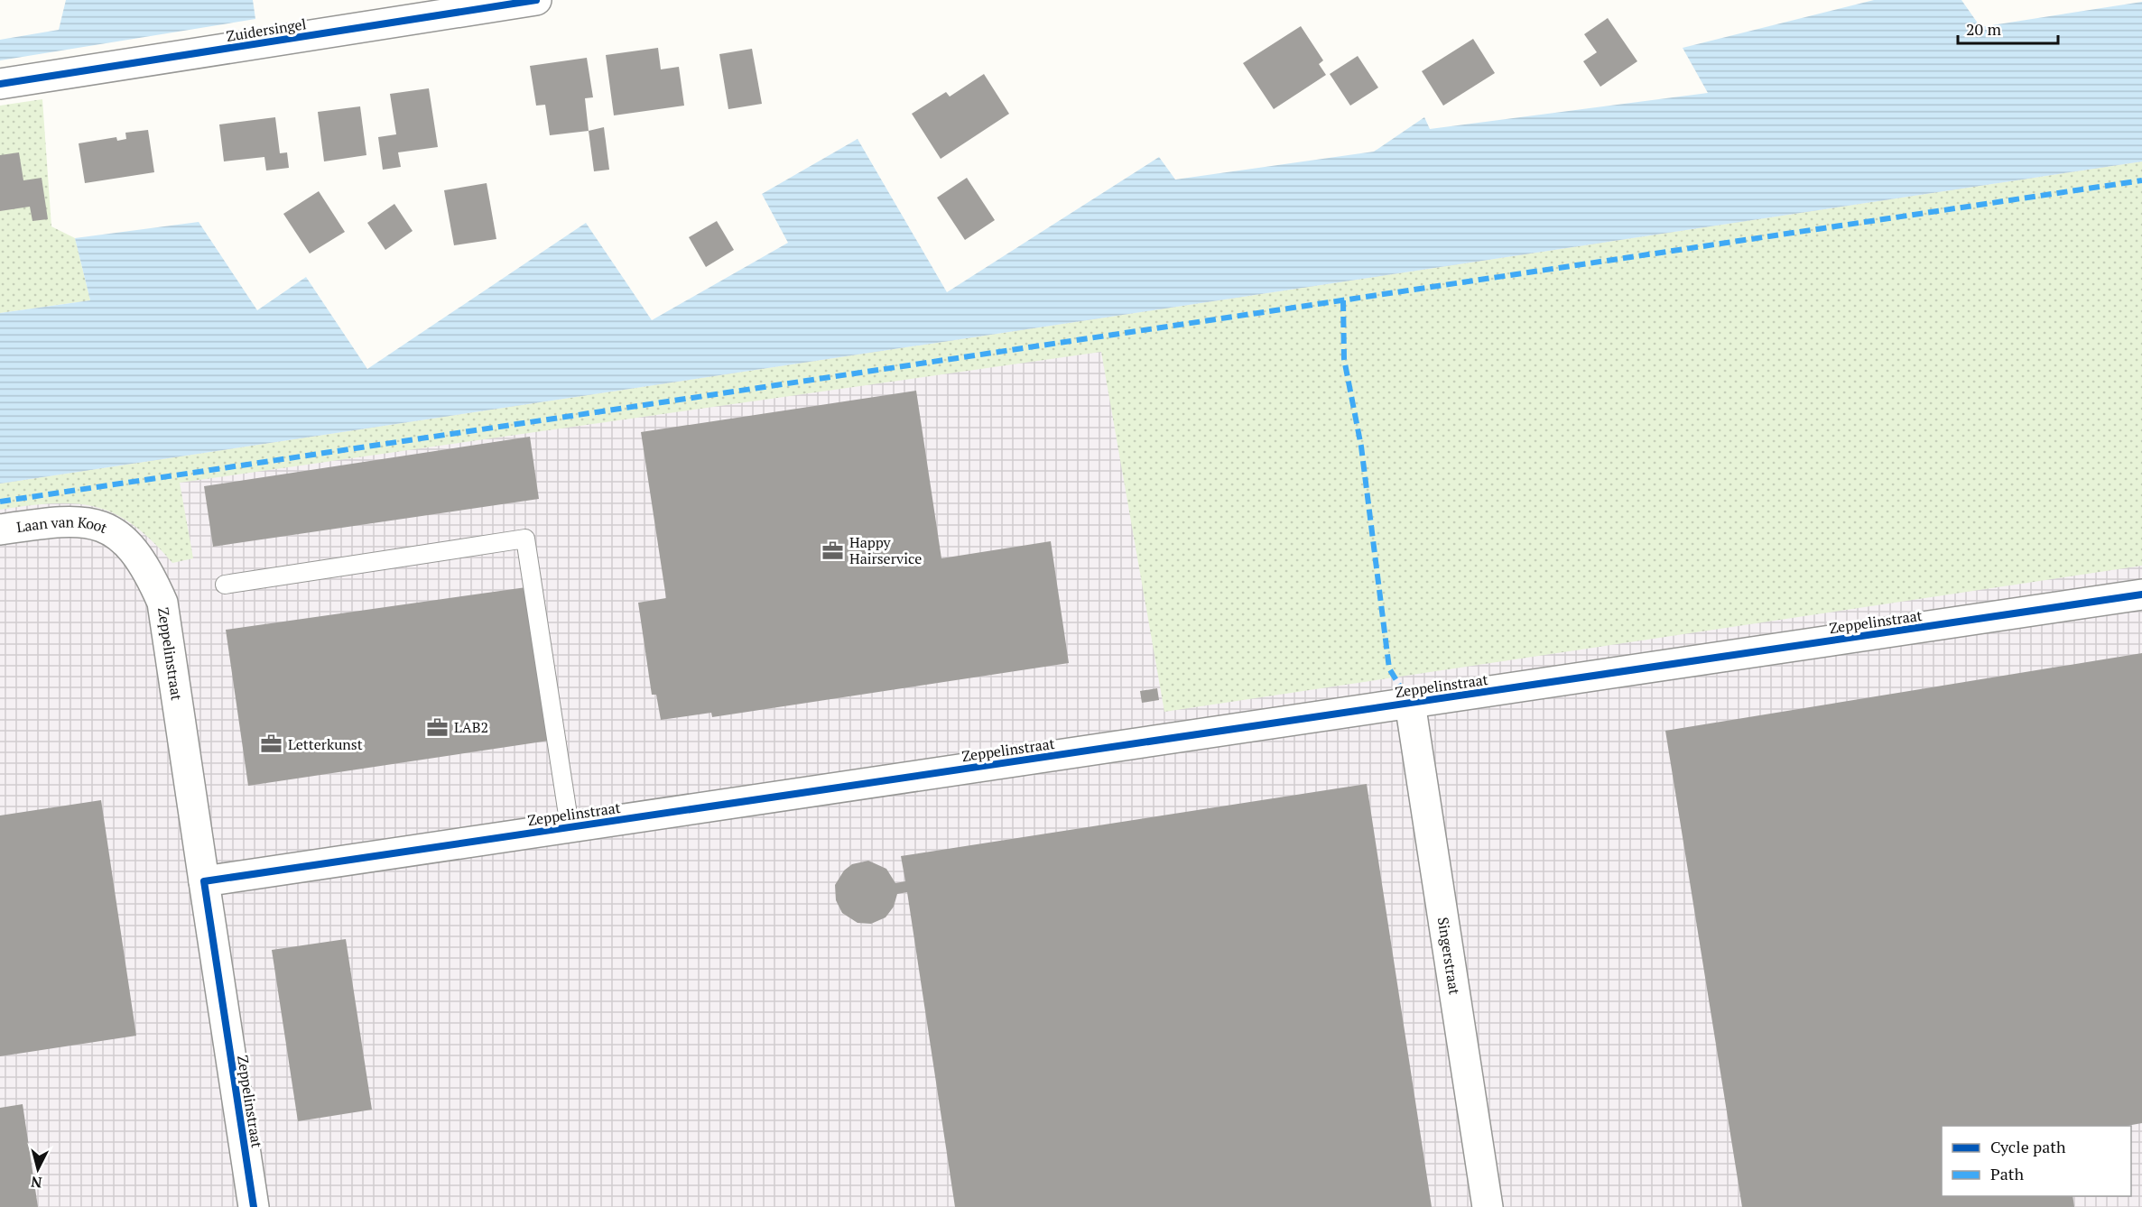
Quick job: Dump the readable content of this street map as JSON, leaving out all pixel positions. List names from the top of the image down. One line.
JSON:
{"streets":{"street":["Zuidersingel","Laan van Koot","Zeppelinstraat","Singerstraat"]},"crossings":[["Laan van Koot","Zeppelinstraat"],["Zeppelinstraat","Singerstraat"]],"places":{"office":["Happy Hairservice","LAB2","Letterkunst"]},"legend":["Cycle path","Path"],"scale_bar":"20 m","north":"bottom"}
